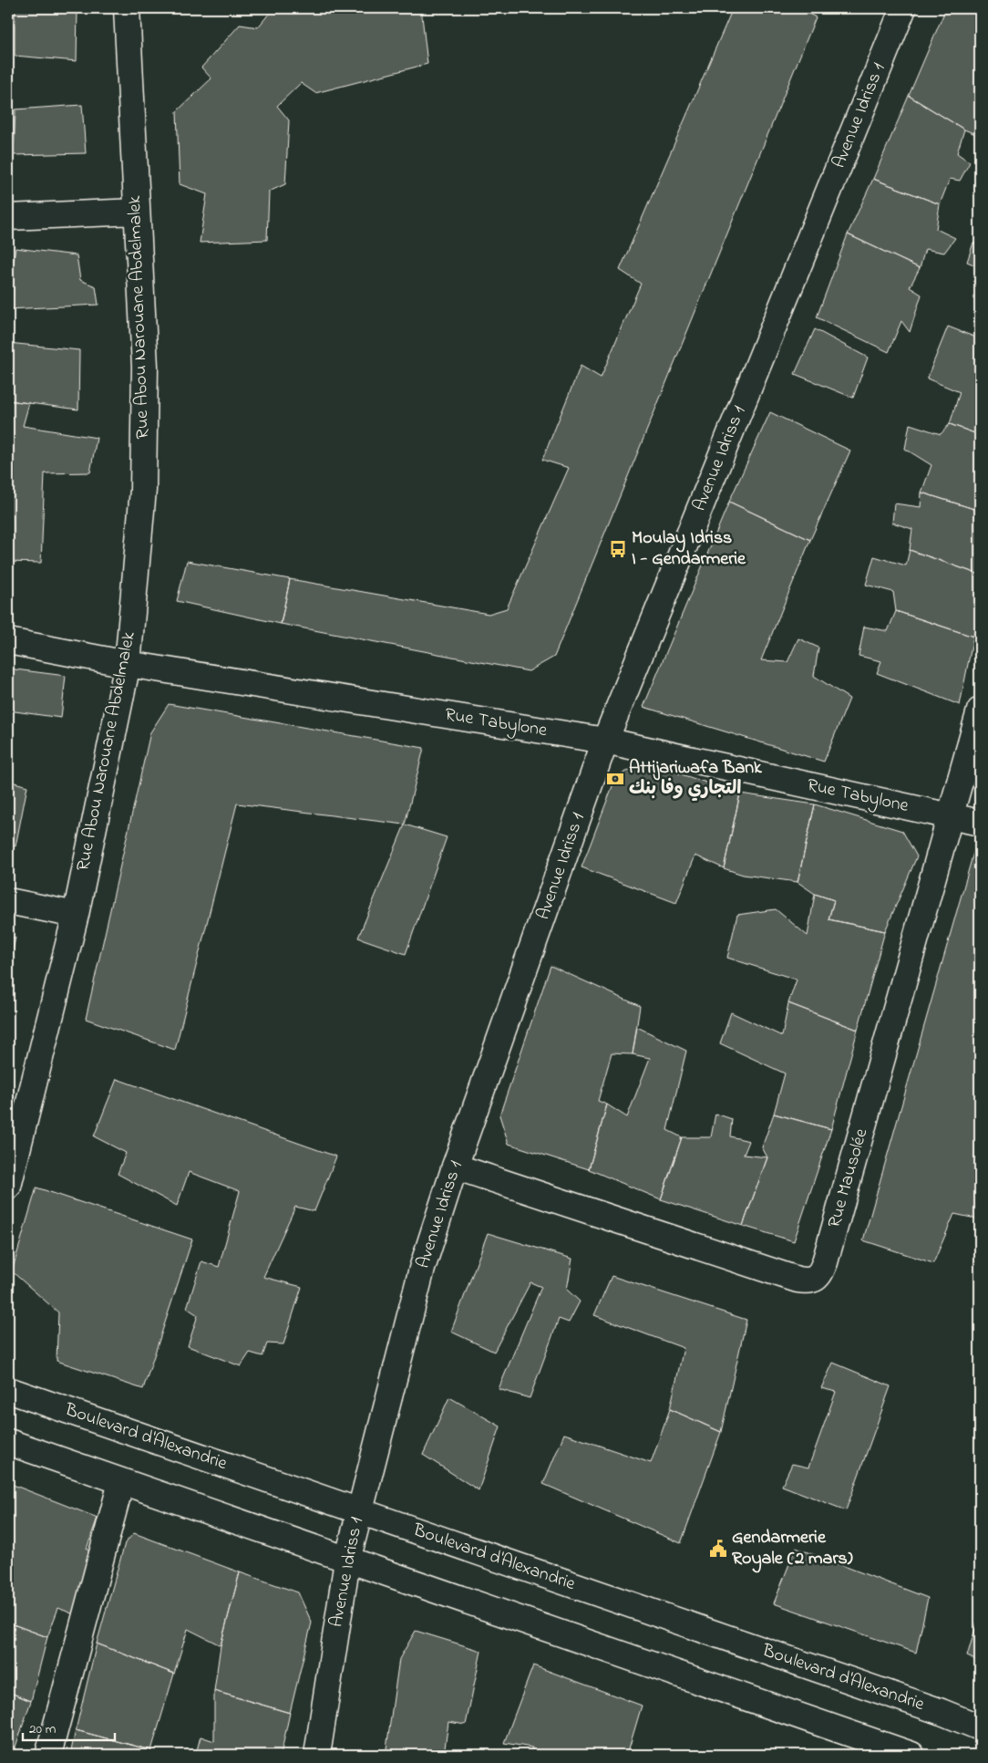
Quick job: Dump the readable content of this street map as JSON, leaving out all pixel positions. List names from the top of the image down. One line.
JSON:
{"streets":{"street":["Avenue Idriss 1","Rue Abou Narouane Abdelmalek","Rue Tabylone","Rue Mausolée","Boulevard d'Alexandrie"]},"crossings":[["Avenue Idriss 1","Rue Tabylone"],["Avenue Idriss 1","Rue Mausolée"],["Avenue Idriss 1","Boulevard d'Alexandrie"],["Rue Abou Narouane Abdelmalek","Rue Tabylone"],["Rue Tabylone","Rue Mausolée"]],"places":{"bus stop":["Moulay Idriss I - Gendarmerie"],"bank":["Attijariwafa Bank التجاري وفا بنك"],"public building":["Gendarmerie Royale (2 mars)"]},"scale_bar":"20 m"}
